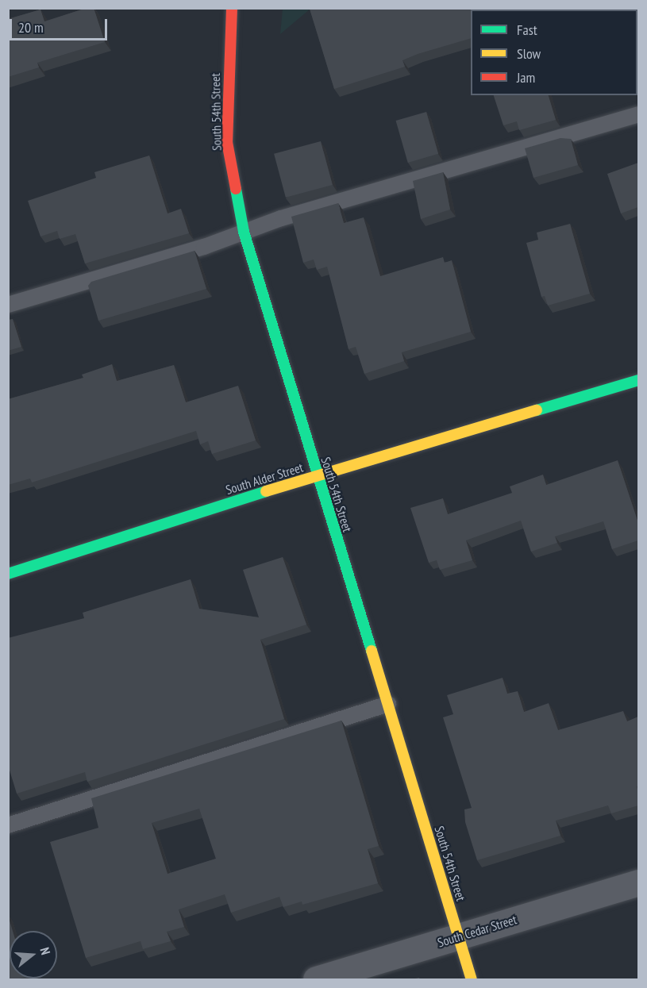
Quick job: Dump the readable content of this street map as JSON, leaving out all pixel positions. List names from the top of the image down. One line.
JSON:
{"streets":{"street":["South 54th Street","South Alder Street","South Cedar Street"]},"crossings":[["South 54th Street","South Alder Street"],["South 54th Street","South Cedar Street"]],"legend":["Fast","Slow","Jam"],"scale_bar":"20 m","north":"right"}
